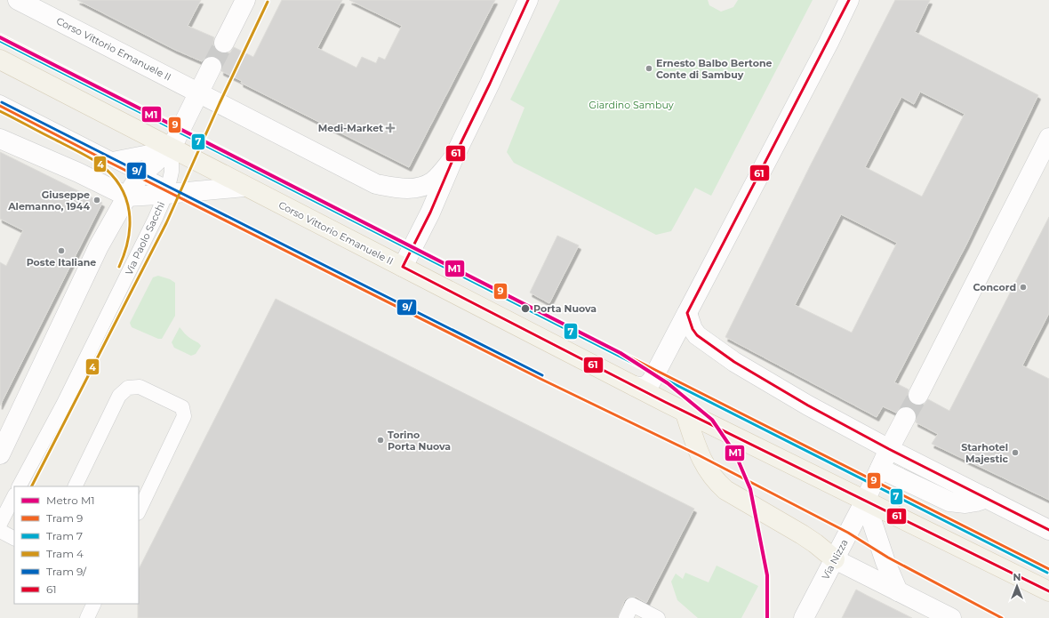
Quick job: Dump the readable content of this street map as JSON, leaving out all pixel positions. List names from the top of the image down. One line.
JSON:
{"streets":{"main road":["Corso Vittorio Emanuele II"],"street":["Via Nizza"],"lane":["Via Paolo Sacchi"]},"crossings":[["Corso Vittorio Emanuele II","Via Paolo Sacchi"],["Corso Vittorio Emanuele II","Via Nizza"]],"parks":["Giardino Sambuy"],"places":{"other":["Ernesto Balbo Bertone Conte di Sambuy","Giuseppe Alemanno, 1944","Poste Italiane","Concord","Porta Nuova","Torino Porta Nuova","Starhotel Majestic"],"health":["Medi-Market"]},"lines":["transit line 61","tram line 4","tram line 9","metro line M1","tram line 7","tram line 9/"],"legend":["Metro M1","Tram 9","Tram 7","Tram 4","Tram 9/","61"],"north":"top"}
